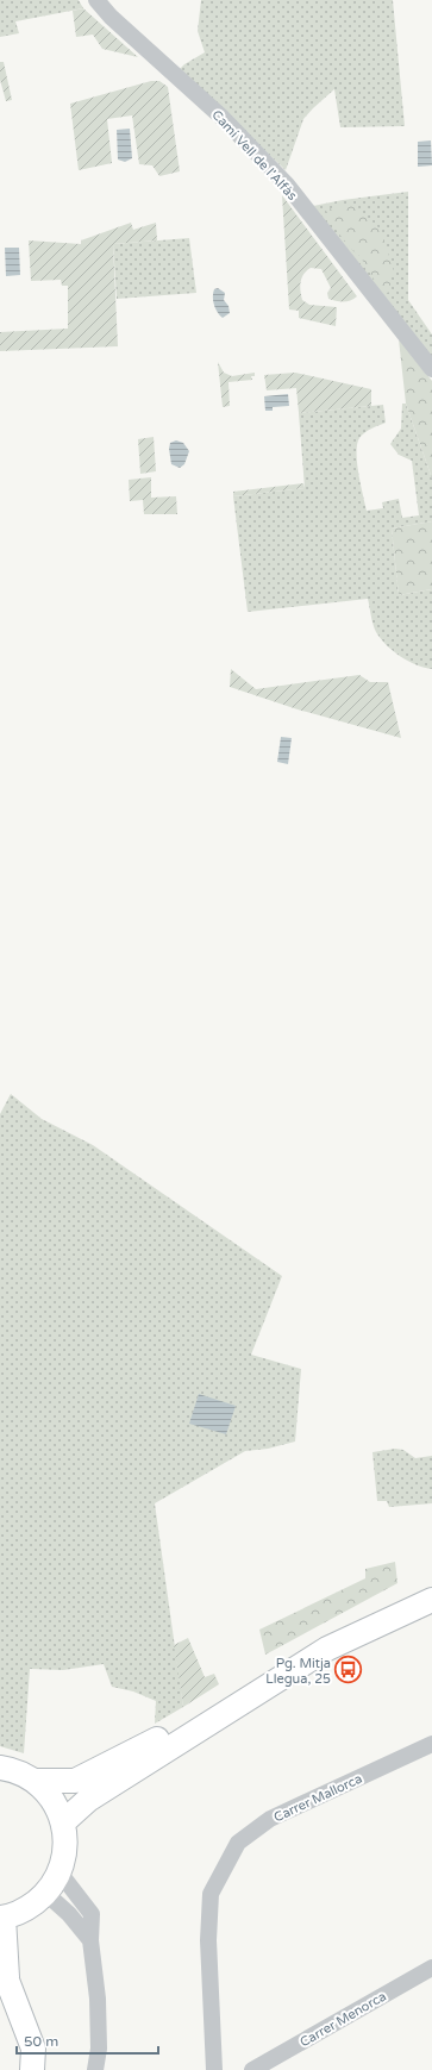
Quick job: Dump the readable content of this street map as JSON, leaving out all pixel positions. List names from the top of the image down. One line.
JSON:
{"streets":{"street":["Camí Vell de l'Alfàs","Carrer Mallorca","Carrer Menorca"]},"places":{"bus stop":["Pg. Mitja Llegua, 25"]},"scale_bar":"50 m"}
